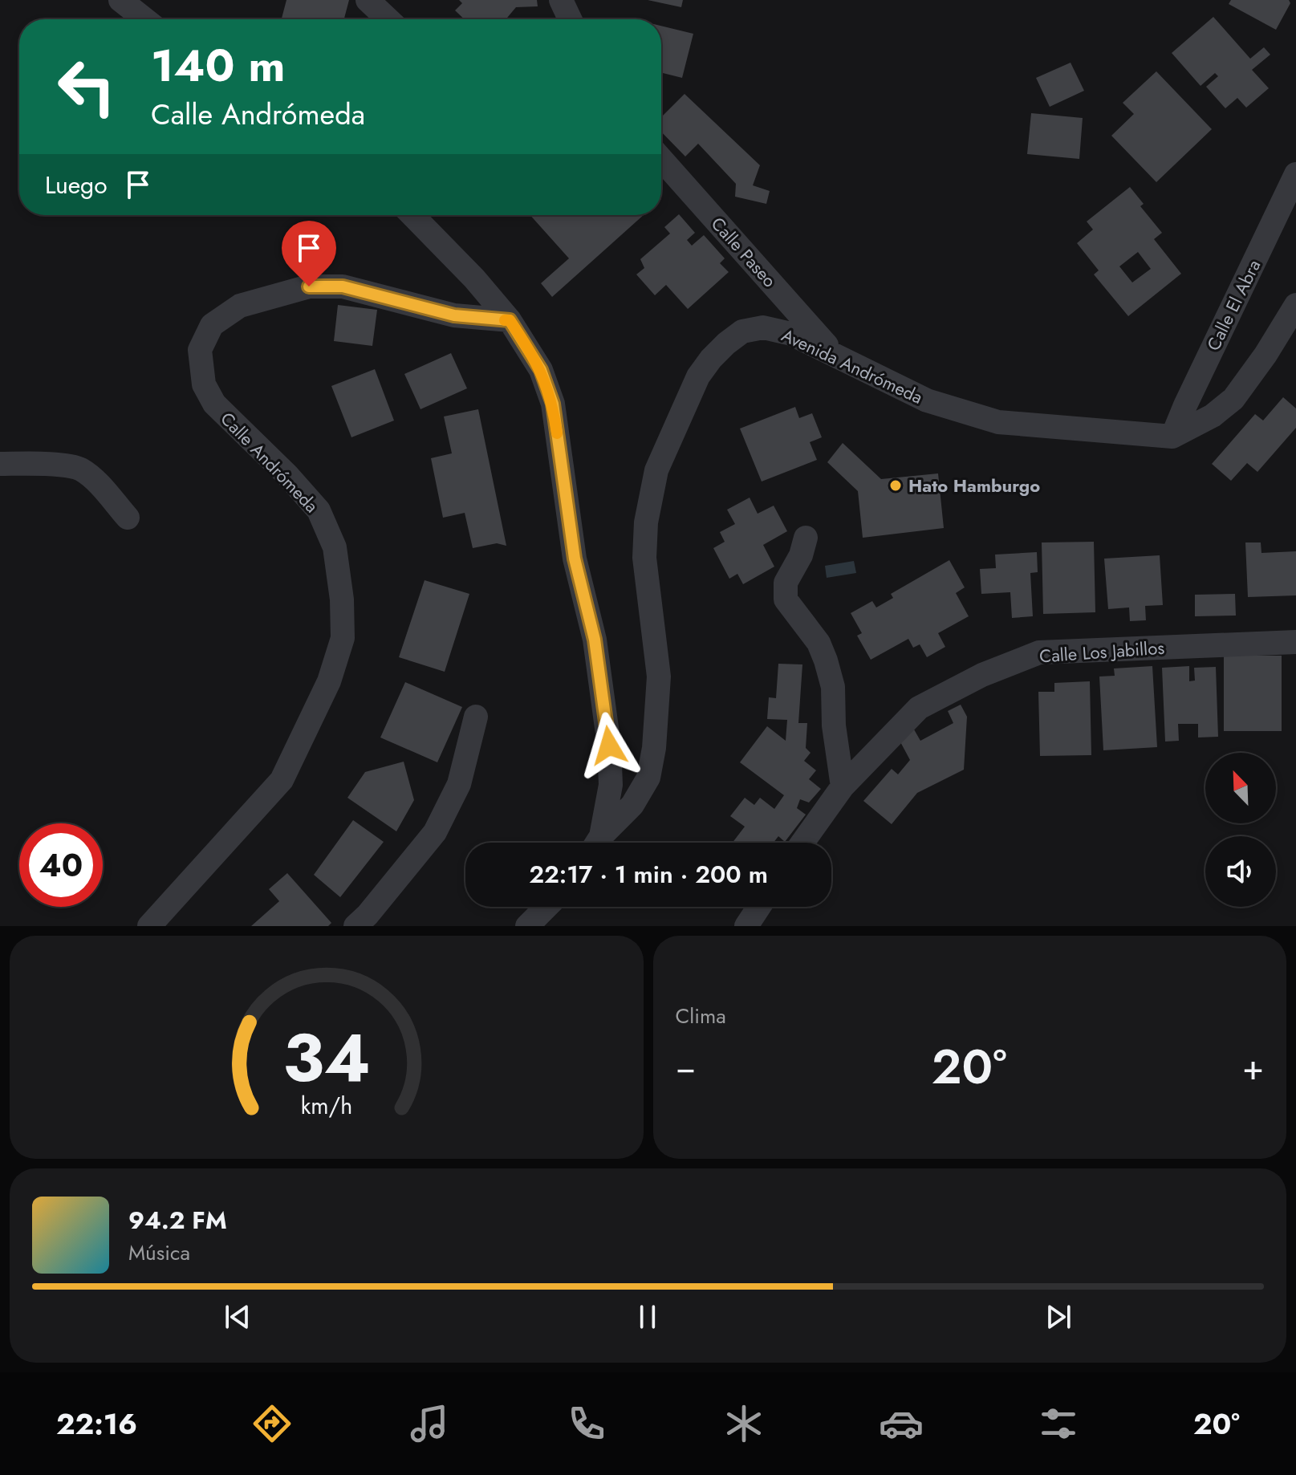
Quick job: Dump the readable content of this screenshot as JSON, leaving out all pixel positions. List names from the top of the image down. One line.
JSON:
{"streets":{"street":["Calle Paseo","Calle El Abra","Avenida Andrómeda","Calle Andrómeda","Calle Los Jabillos"]},"crossings":[["Calle Paseo","Avenida Andrómeda"],["Calle El Abra","Avenida Andrómeda"]],"places":["Hato Hamburgo"],"north":"top left","page":{"turn":["140 m","Calle Andrómeda"],"then":"Luego","limit":"40","trip":"22:17 · 1 min · 200 m","tile":"Clima","heat":["−","20°","+"],"song":["94.2 FM","Música"],"tabs":["22:16","20°"],"gauge":["34","km/h"]}}
